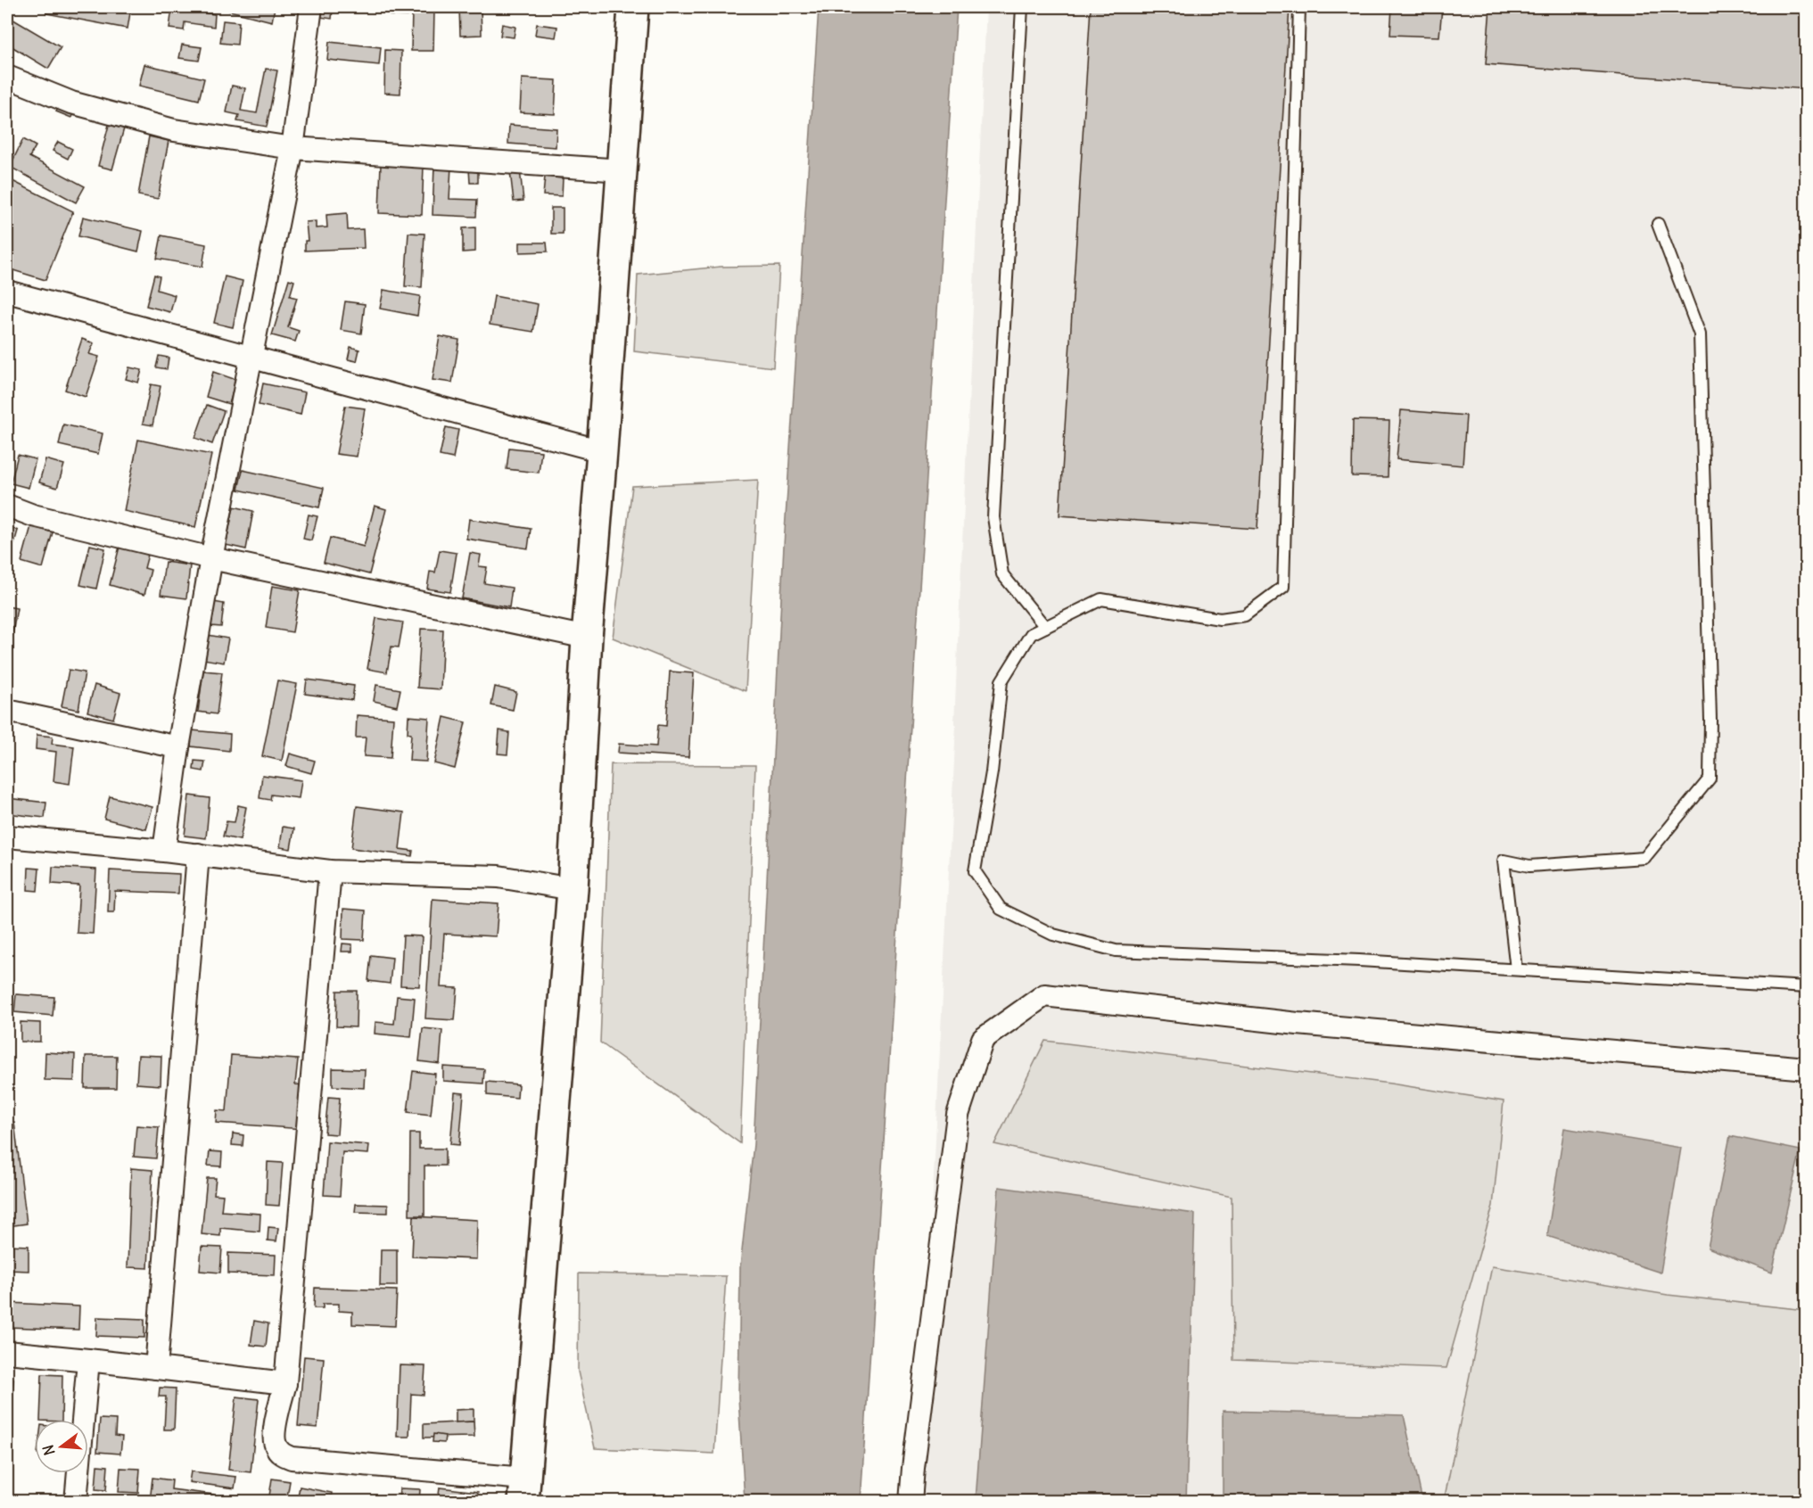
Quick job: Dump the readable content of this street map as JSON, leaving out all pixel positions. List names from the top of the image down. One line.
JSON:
{"north":"left"}
